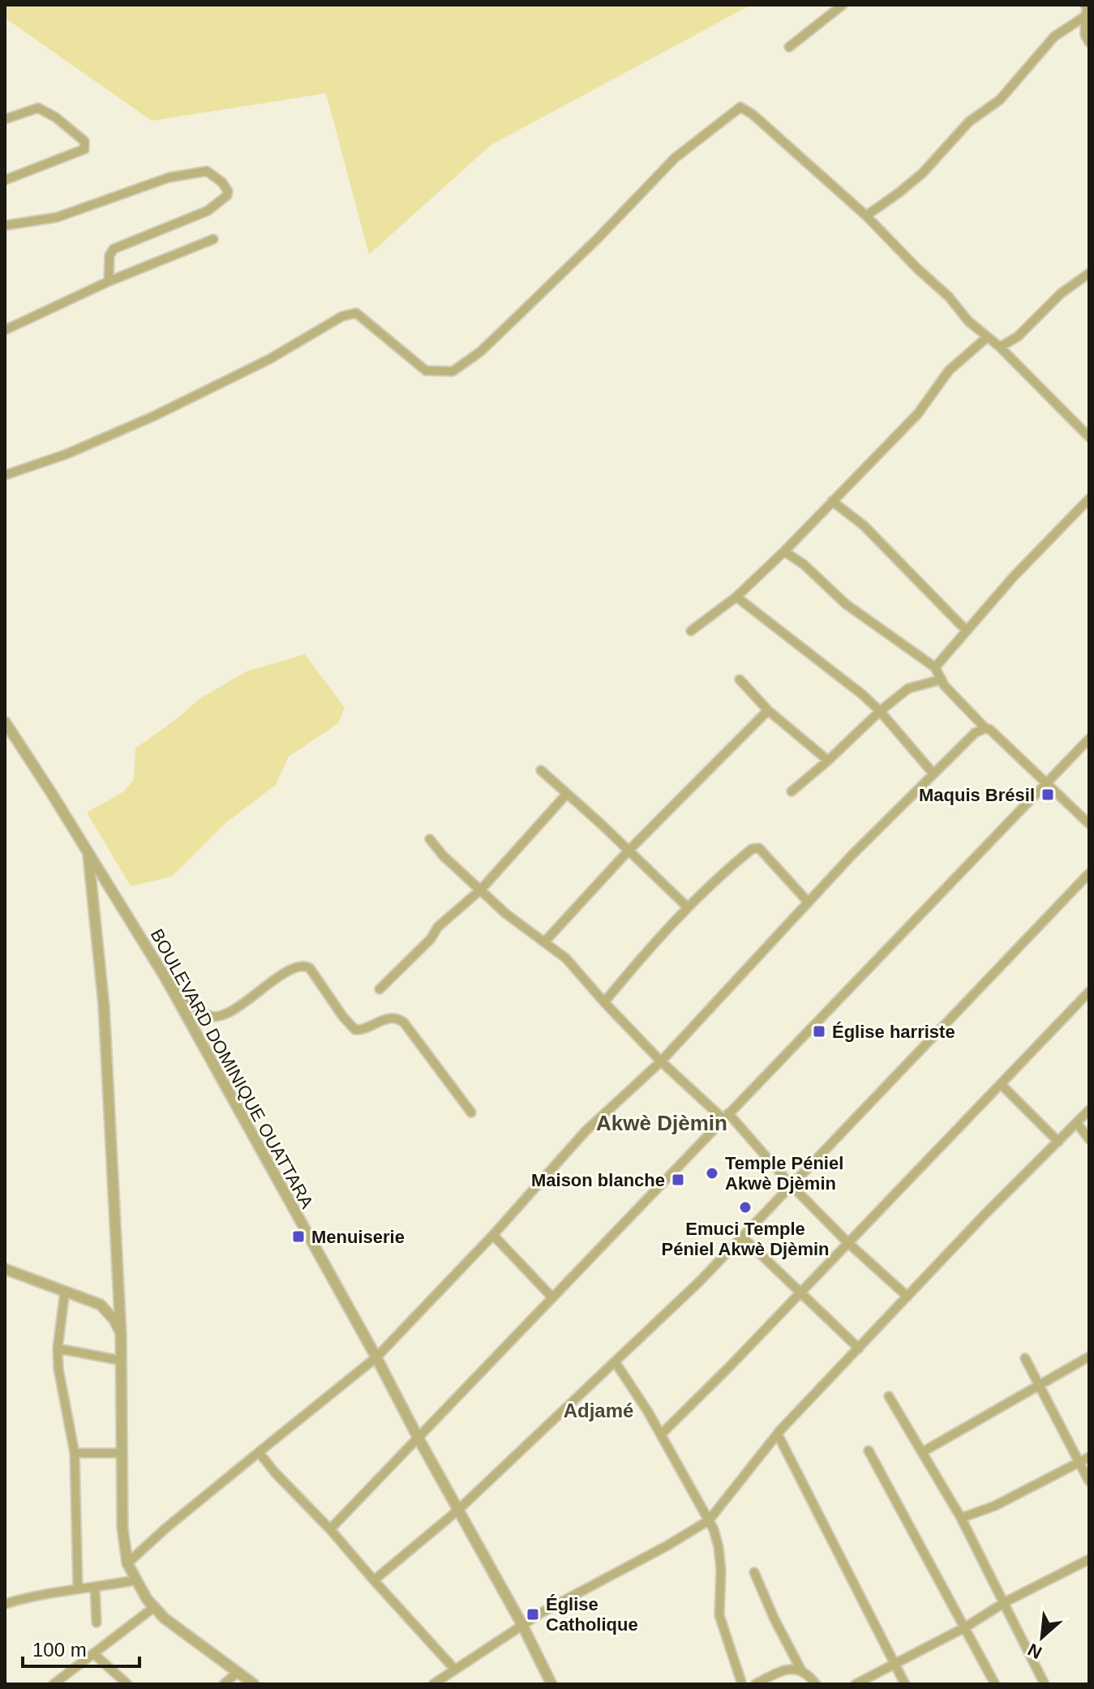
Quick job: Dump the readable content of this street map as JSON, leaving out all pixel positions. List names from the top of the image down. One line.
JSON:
{"streets":{"street":["BOULEVARD DOMINIQUE OUATTARA"]},"districts":["Akwè Djèmin","Adjamé"],"places":{"transit":["Maquis Brésil","Église harriste","Maison blanche","Menuiserie","Église Catholique"],"other":["Temple Péniel Akwè Djèmin","Emuci Temple Péniel Akwè Djèmin"]},"scale_bar":"100 m","north":"bottom left"}
